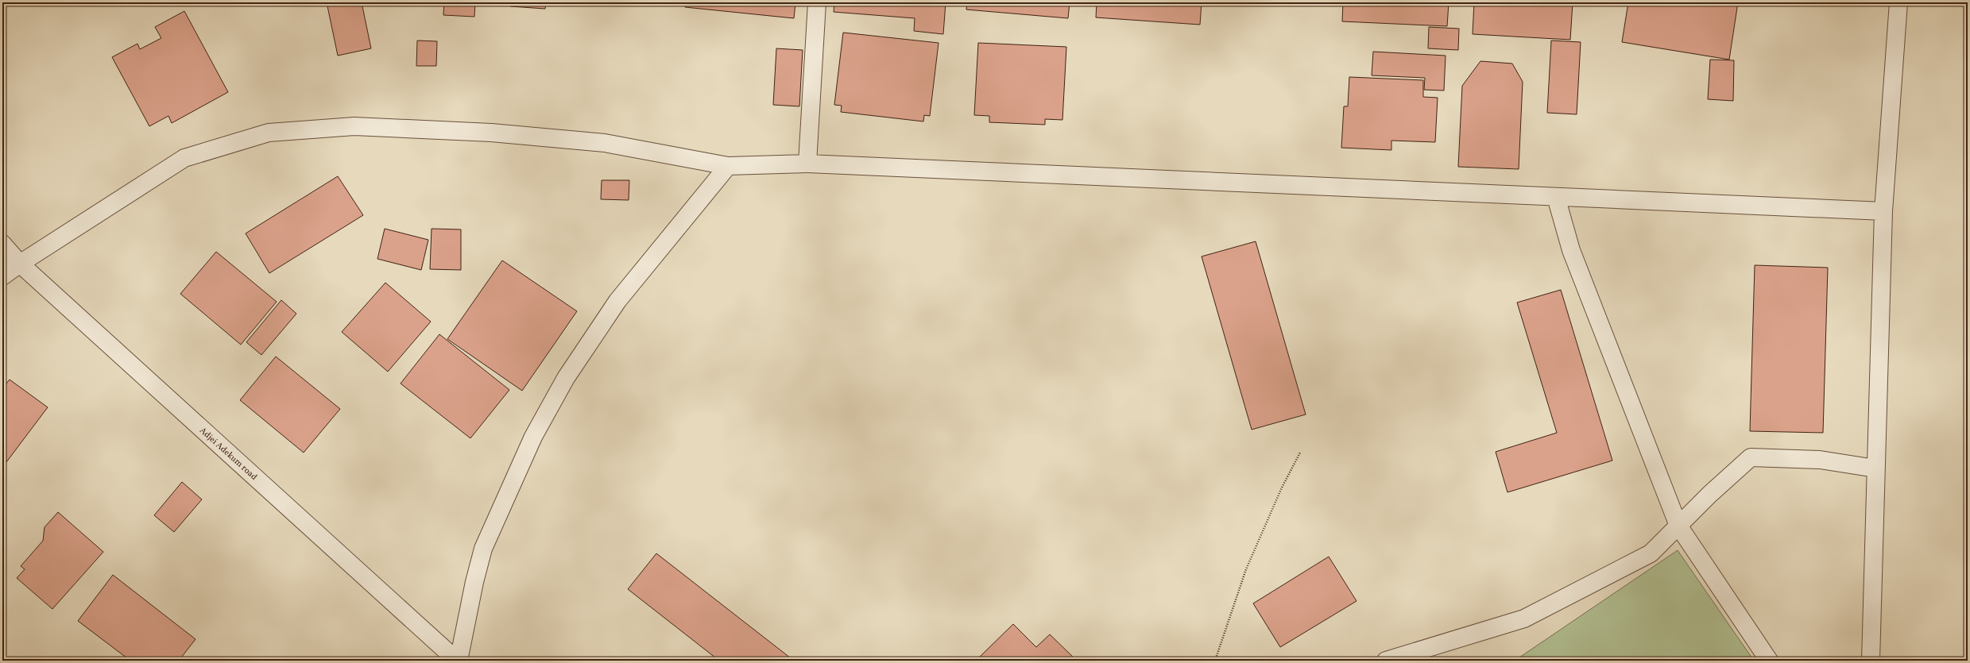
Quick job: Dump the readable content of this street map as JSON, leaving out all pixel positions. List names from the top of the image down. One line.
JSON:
{"streets":{"street":["Adjei Adekum road"]}}
